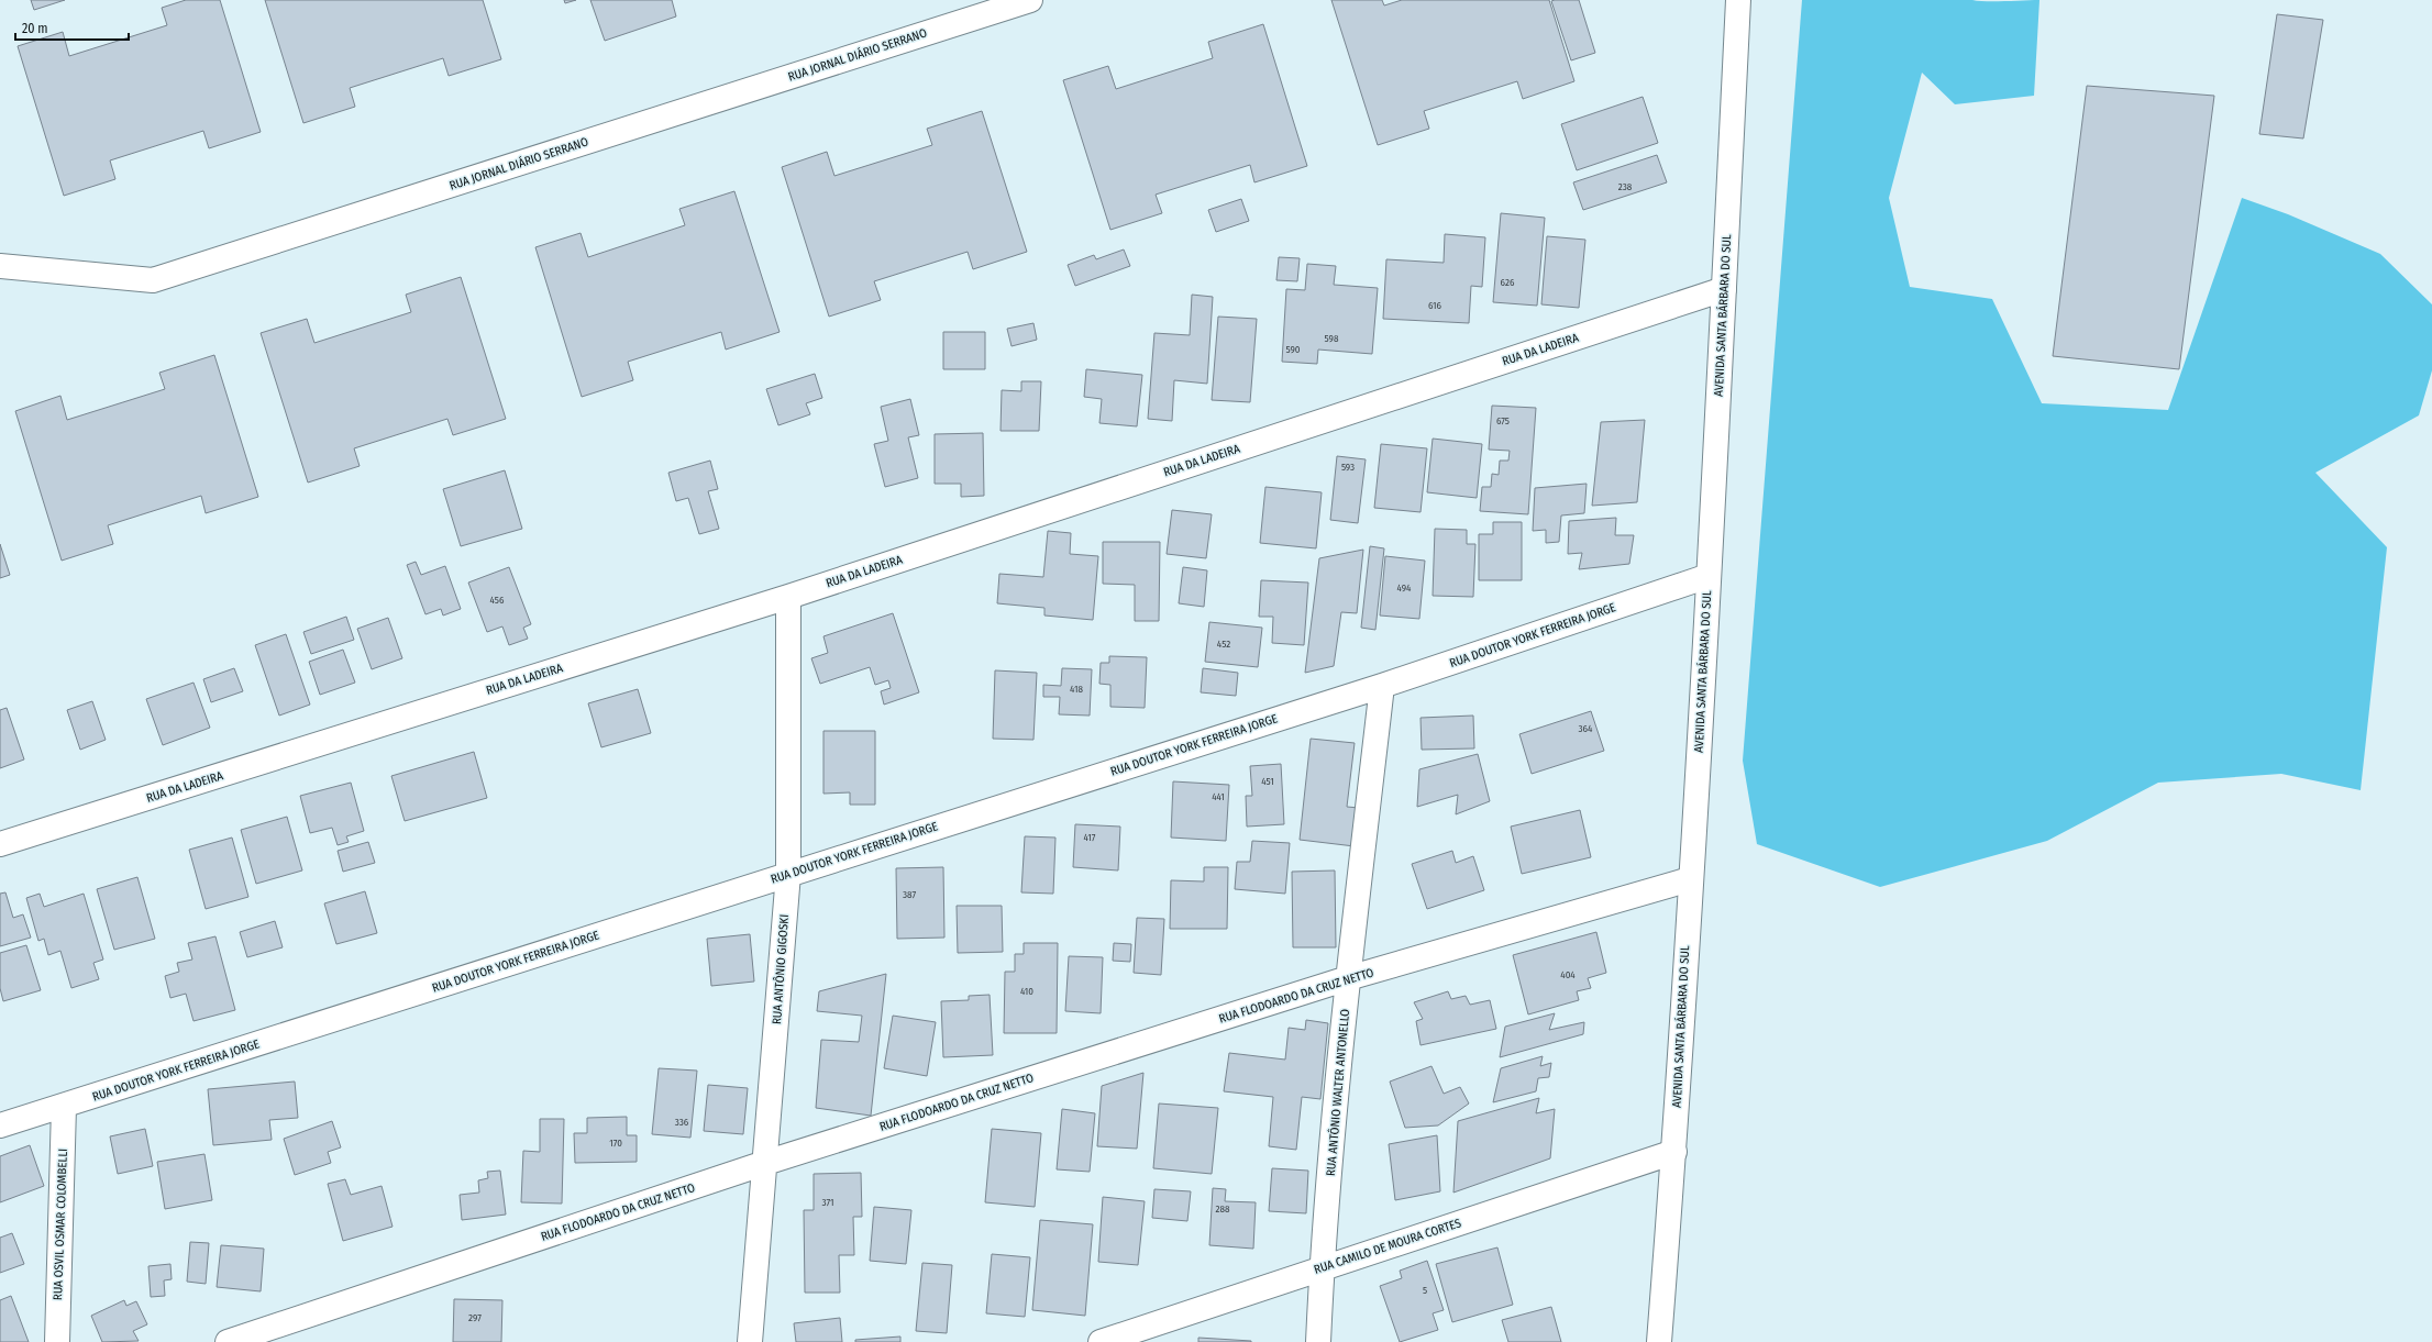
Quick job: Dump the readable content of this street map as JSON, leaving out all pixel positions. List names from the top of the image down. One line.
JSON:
{"streets":{"street":["RUA JORNAL DIÁRIO SERRANO","AVENIDA SANTA BÁRBARA DO SUL","RUA DA LADEIRA","RUA DOUTOR YORK FERREIRA JORGE","RUA ANTÔNIO GIGOSKI","RUA FLODOARDO DA CRUZ NETTO","RUA ANTÔNIO WALTER ANTONELLO","RUA OSVIL OSMAR COLOMBELLI","RUA CAMILO DE MOURA CORTES"]},"crossings":[["AVENIDA SANTA BÁRBARA DO SUL","RUA DA LADEIRA"],["AVENIDA SANTA BÁRBARA DO SUL","RUA DOUTOR YORK FERREIRA JORGE"],["AVENIDA SANTA BÁRBARA DO SUL","RUA FLODOARDO DA CRUZ NETTO"],["AVENIDA SANTA BÁRBARA DO SUL","RUA CAMILO DE MOURA CORTES"],["RUA DA LADEIRA","RUA ANTÔNIO GIGOSKI"],["RUA DOUTOR YORK FERREIRA JORGE","RUA ANTÔNIO GIGOSKI"],["RUA DOUTOR YORK FERREIRA JORGE","RUA ANTÔNIO WALTER ANTONELLO"],["RUA DOUTOR YORK FERREIRA JORGE","RUA OSVIL OSMAR COLOMBELLI"],["RUA ANTÔNIO GIGOSKI","RUA FLODOARDO DA CRUZ NETTO"],["RUA FLODOARDO DA CRUZ NETTO","RUA ANTÔNIO WALTER ANTONELLO"],["RUA ANTÔNIO WALTER ANTONELLO","RUA CAMILO DE MOURA CORTES"]],"house_numbers":["238","626","616","598","590","675","593","494","456","452","418","364","451","441","417","387","404","410","336","170","371","288","5","297"],"scale_bar":"20 m"}
